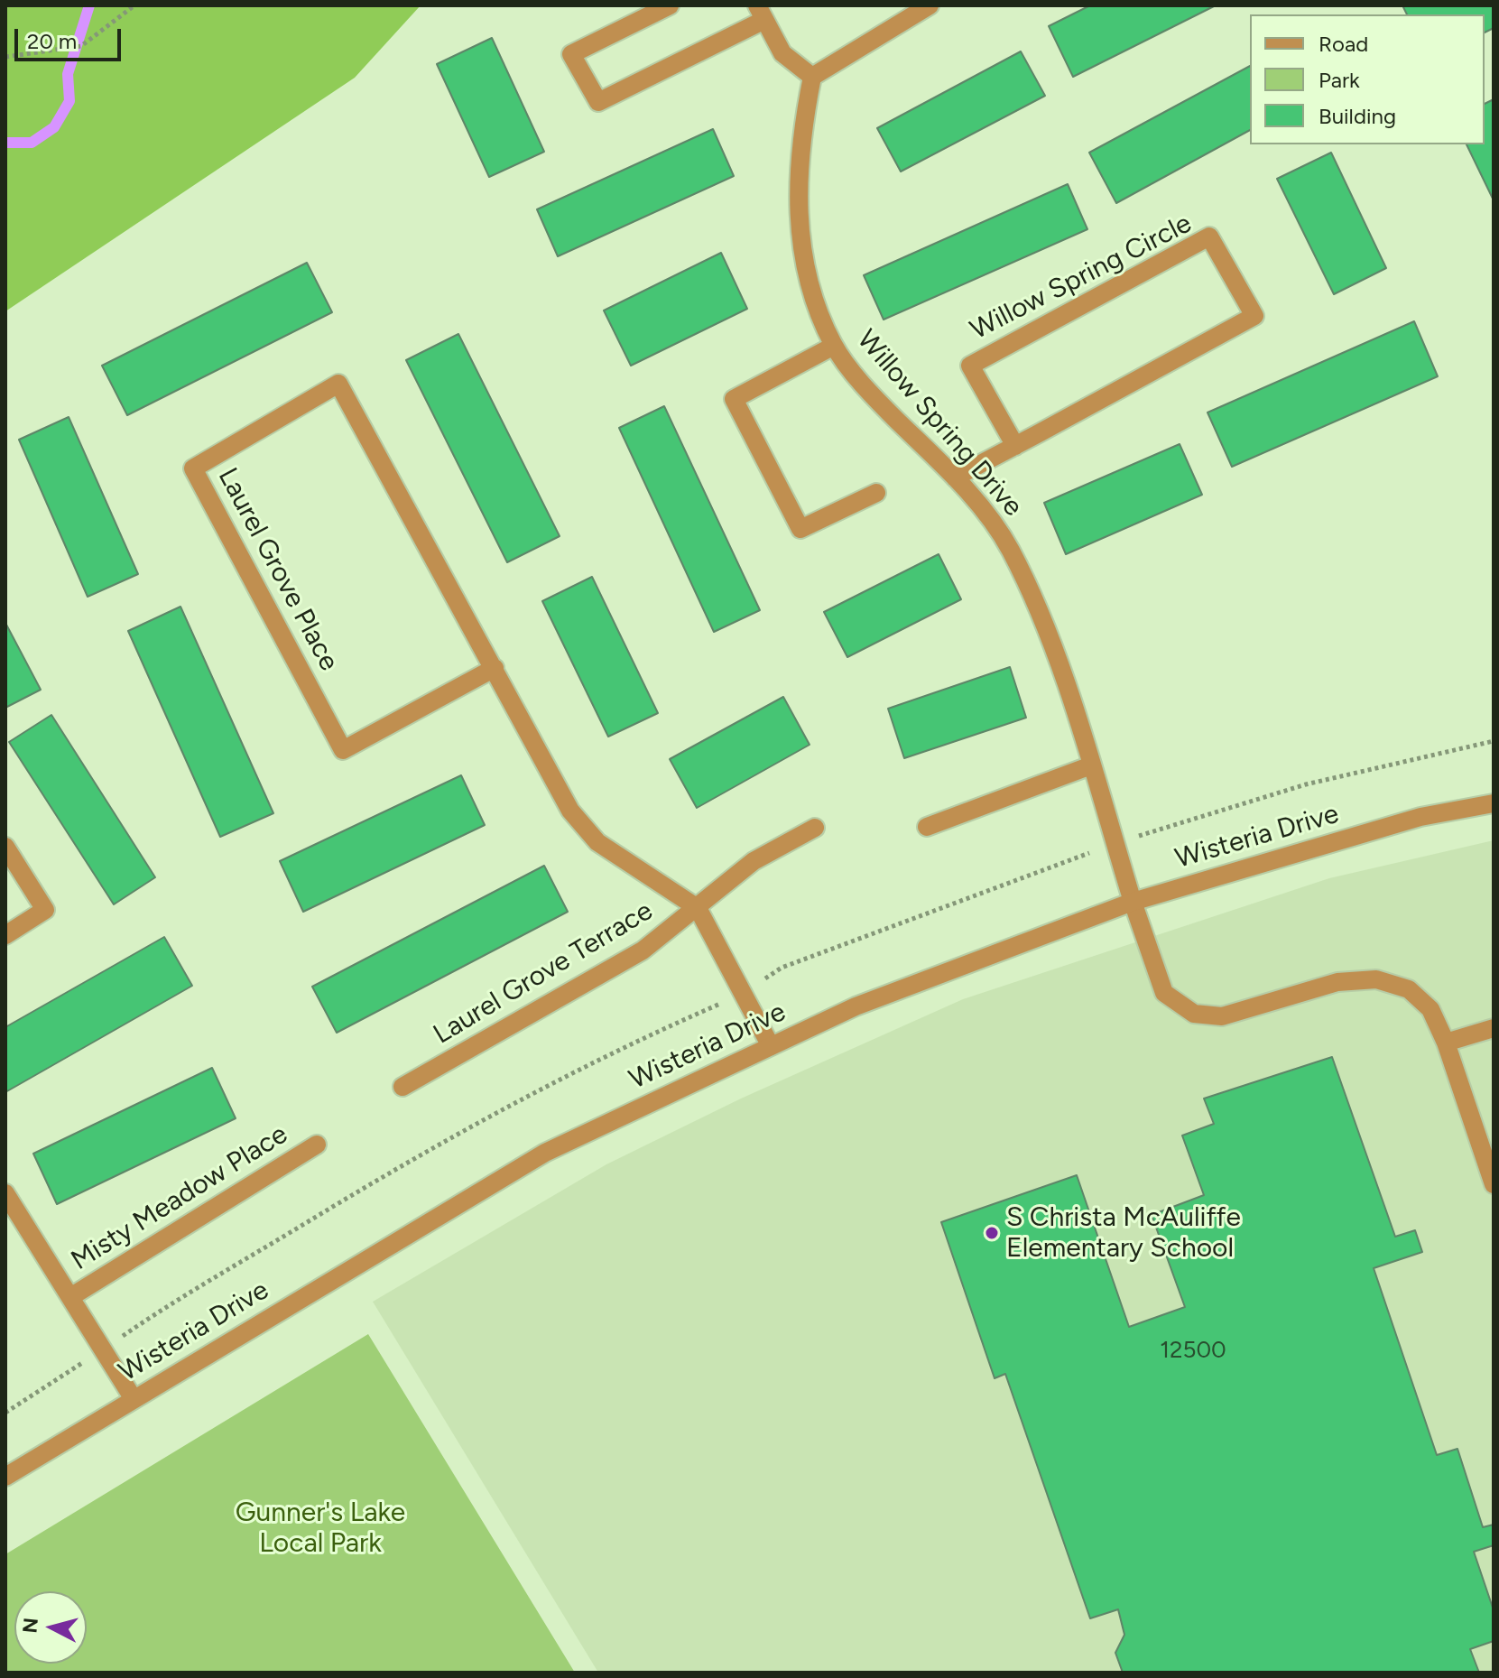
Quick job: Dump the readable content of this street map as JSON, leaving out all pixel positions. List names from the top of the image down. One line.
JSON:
{"streets":{"street":["Willow Spring Circle","Willow Spring Drive","Laurel Grove Place","Wisteria Drive","Laurel Grove Terrace","Misty Meadow Place"]},"crossings":[["Willow Spring Circle","Willow Spring Drive"],["Willow Spring Drive","Wisteria Drive"],["Laurel Grove Place","Wisteria Drive"],["Laurel Grove Place","Laurel Grove Terrace"]],"parks":["Gunner's Lake Local Park"],"places":["S Christa McAuliffe Elementary School"],"house_numbers":["12500"],"legend":["Road","Park","Building"],"scale_bar":"20 m","north":"left"}
